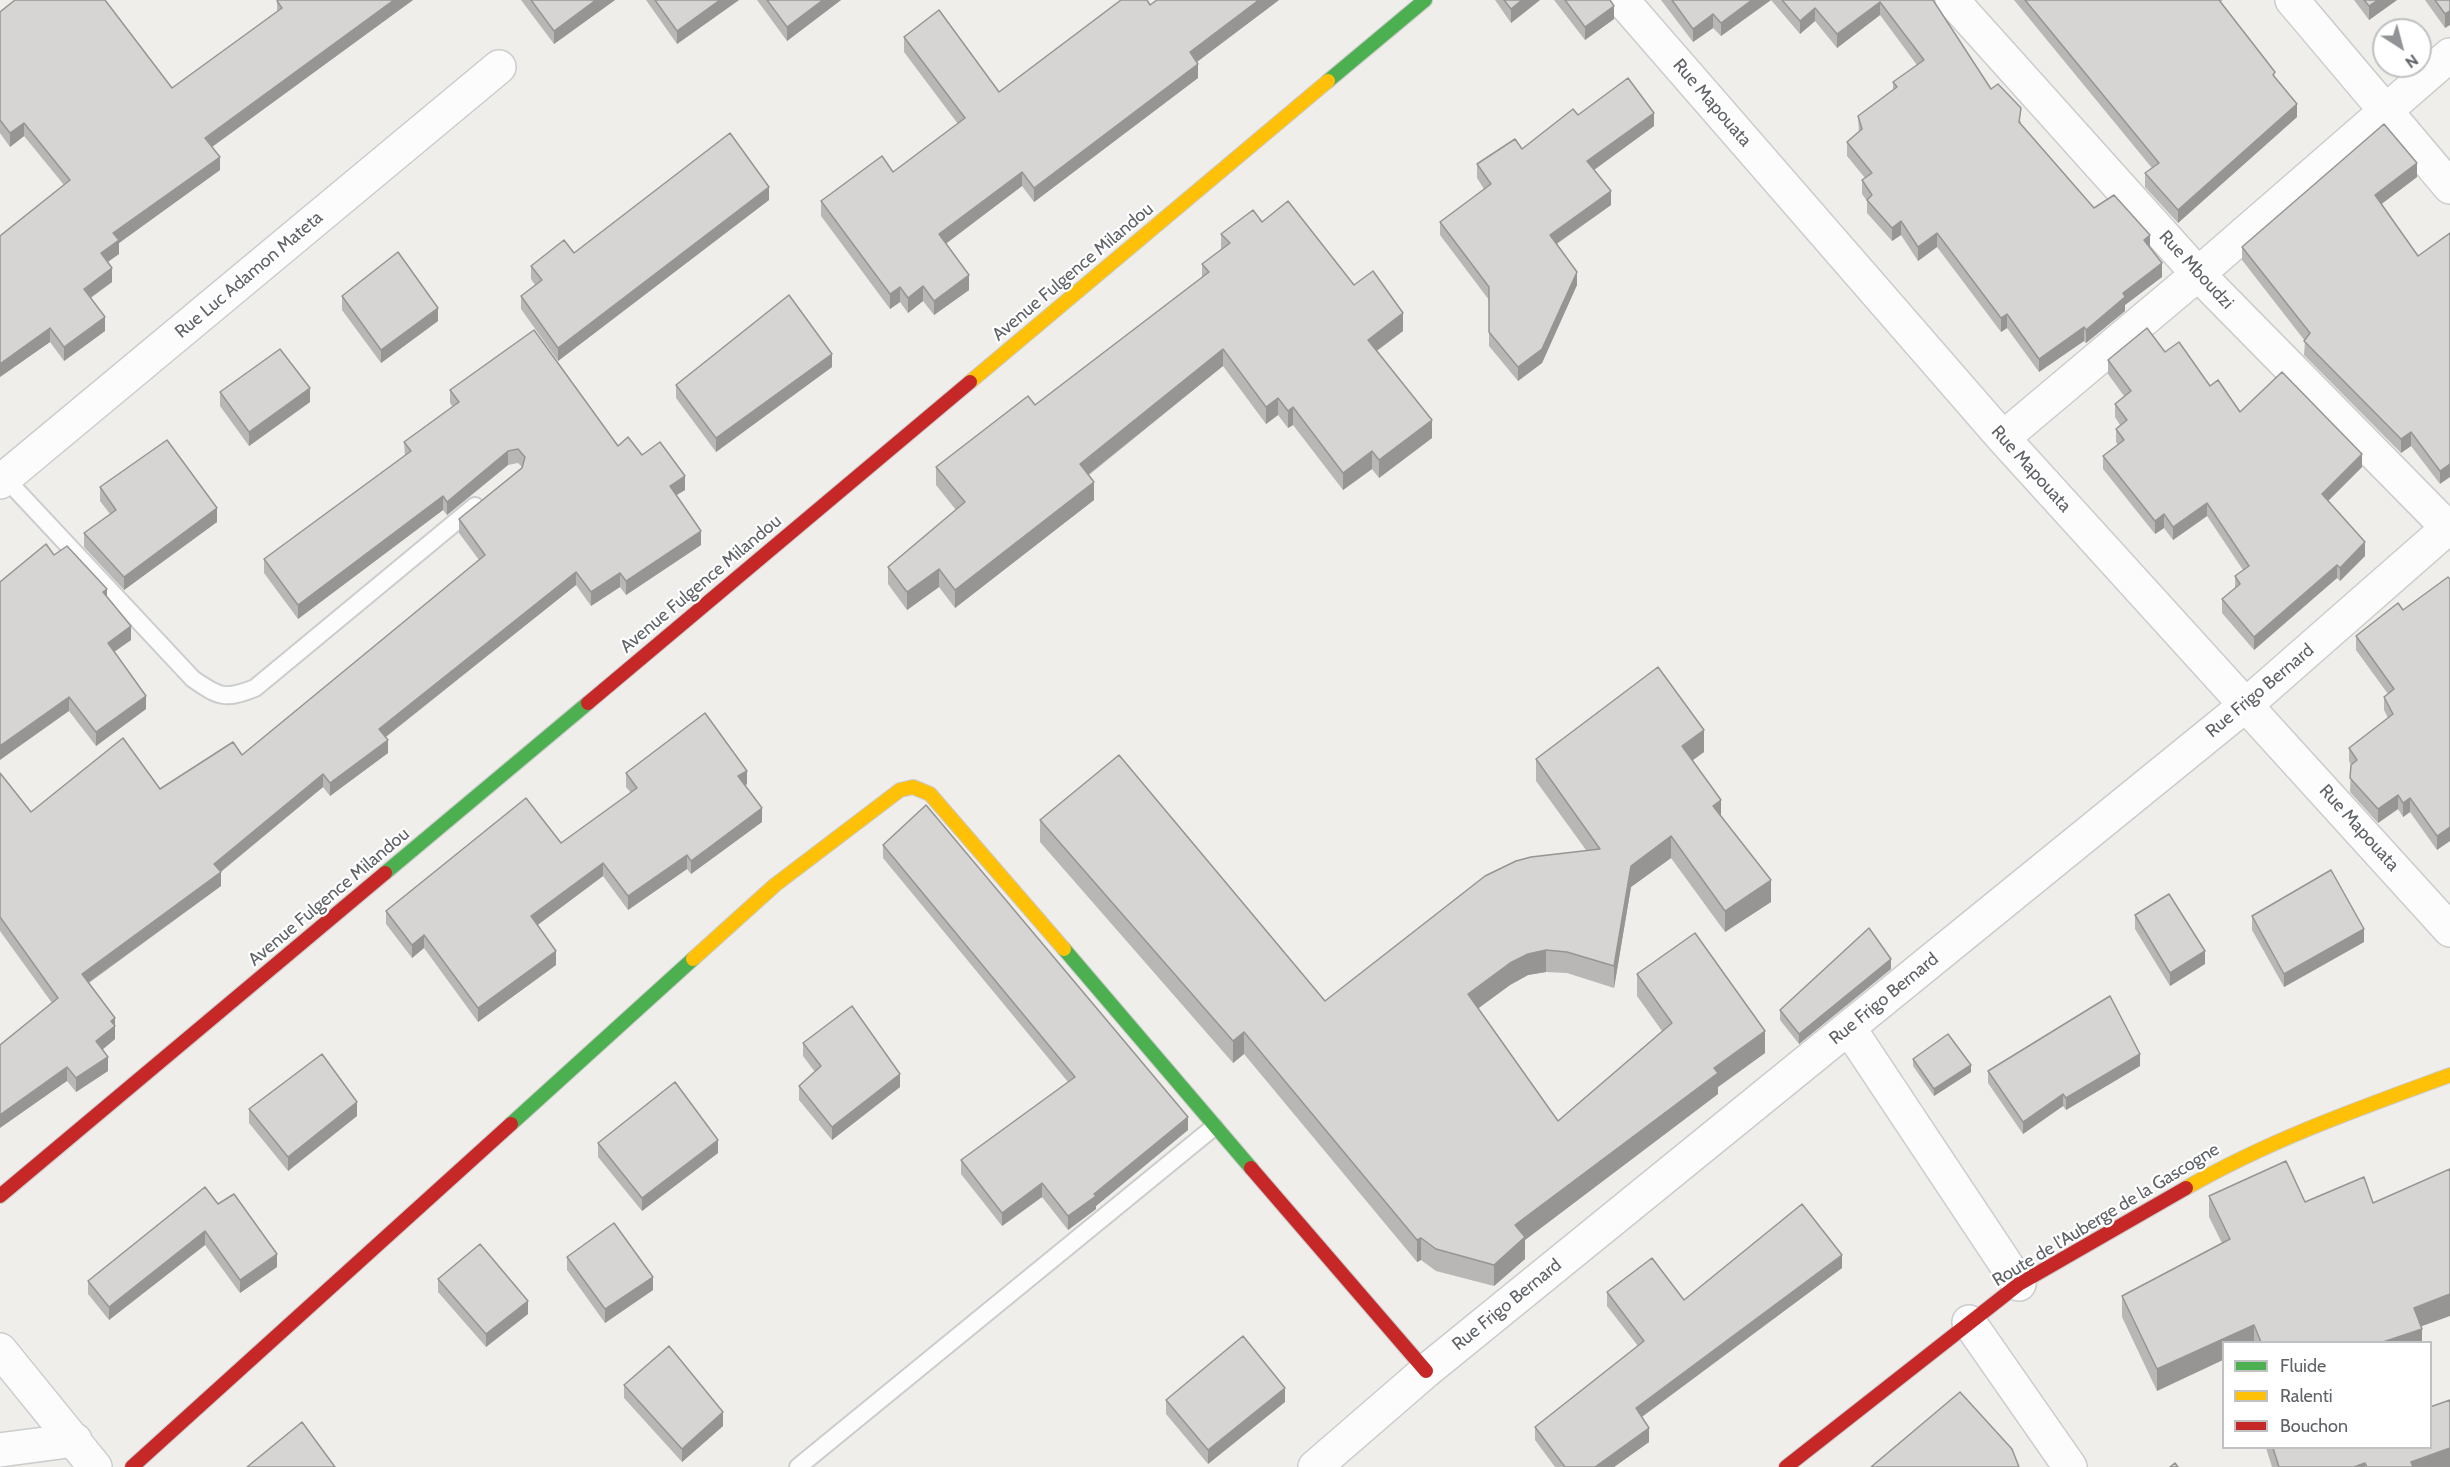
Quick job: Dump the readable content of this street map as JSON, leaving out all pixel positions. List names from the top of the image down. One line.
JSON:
{"streets":{"street":["Rue Mapouata","Rue Mboudzi","Avenue Fulgence Milandou","Rue Luc Adamon Mateta","Rue Frigo Bernard","Route de l'Auberge de la Gascogne"]},"crossings":[["Rue Mapouata","Rue Frigo Bernard"],["Rue Mboudzi","Rue Frigo Bernard"]],"legend":["Fluide","Ralenti","Bouchon"],"north":"bottom right"}
